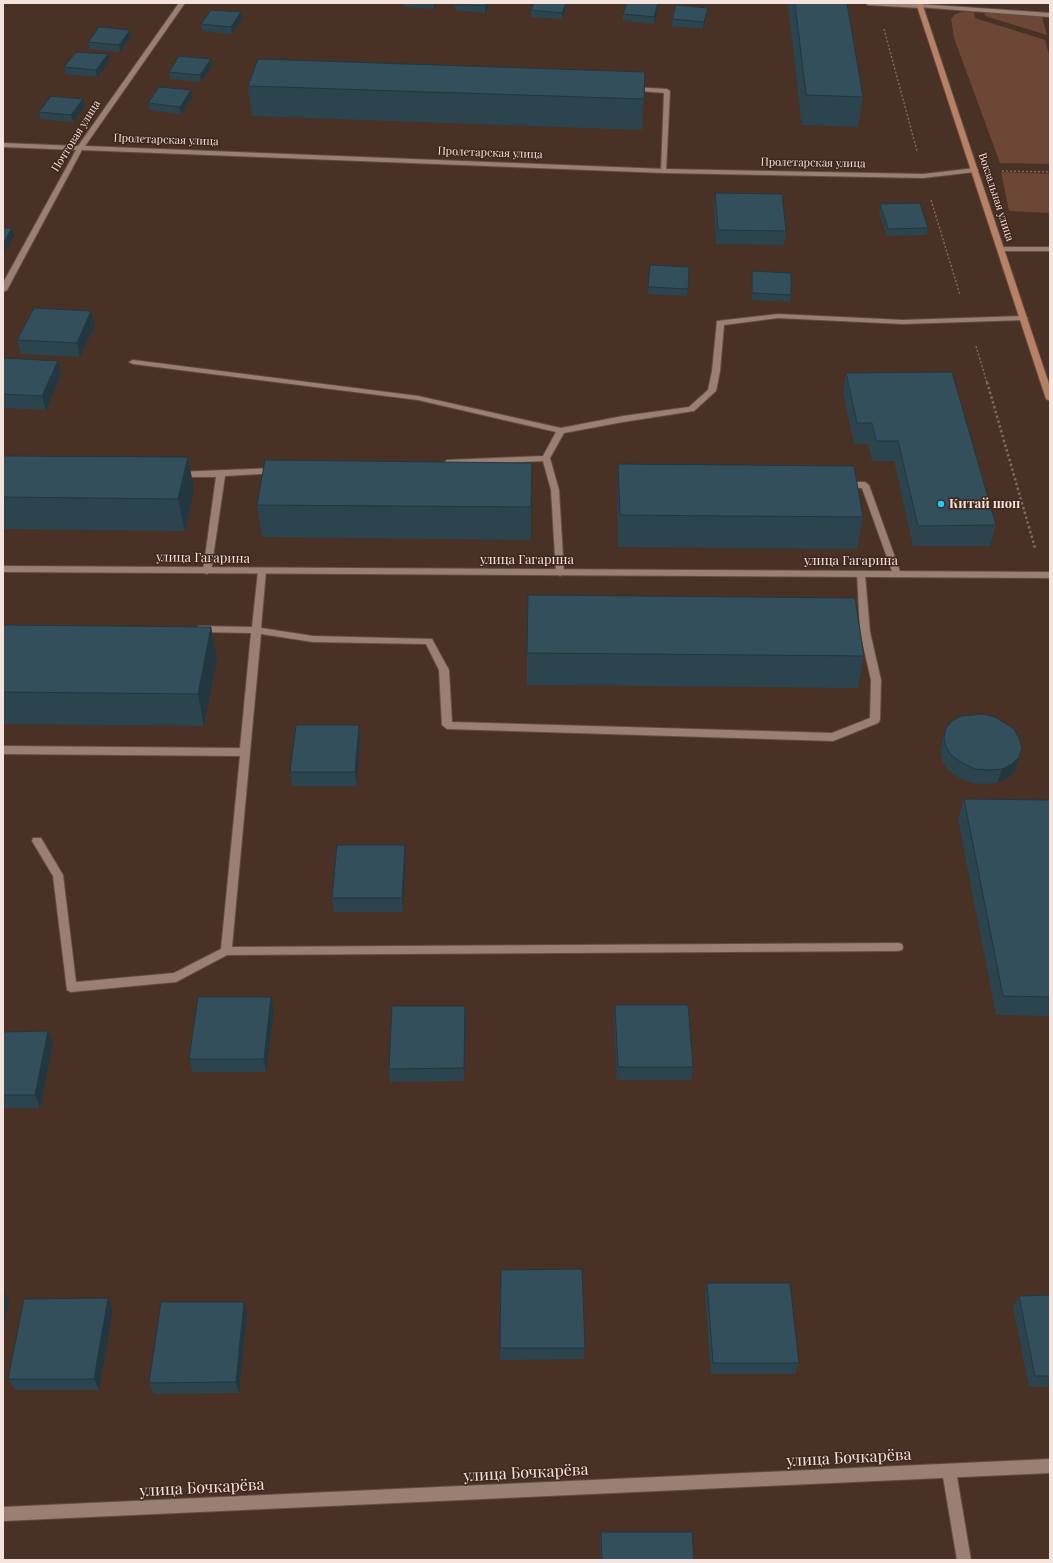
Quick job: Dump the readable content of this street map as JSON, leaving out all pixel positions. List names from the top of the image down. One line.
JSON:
{"streets":{"main road":["Вокзальная улица"],"street":["Почтовая улица","Пролетарская улица","улица Гагарина","улица Бочкарёва"]},"crossings":[["Почтовая улица","Пролетарская улица"],["Пролетарская улица","Вокзальная улица"]],"places":["Китай шоп"]}
